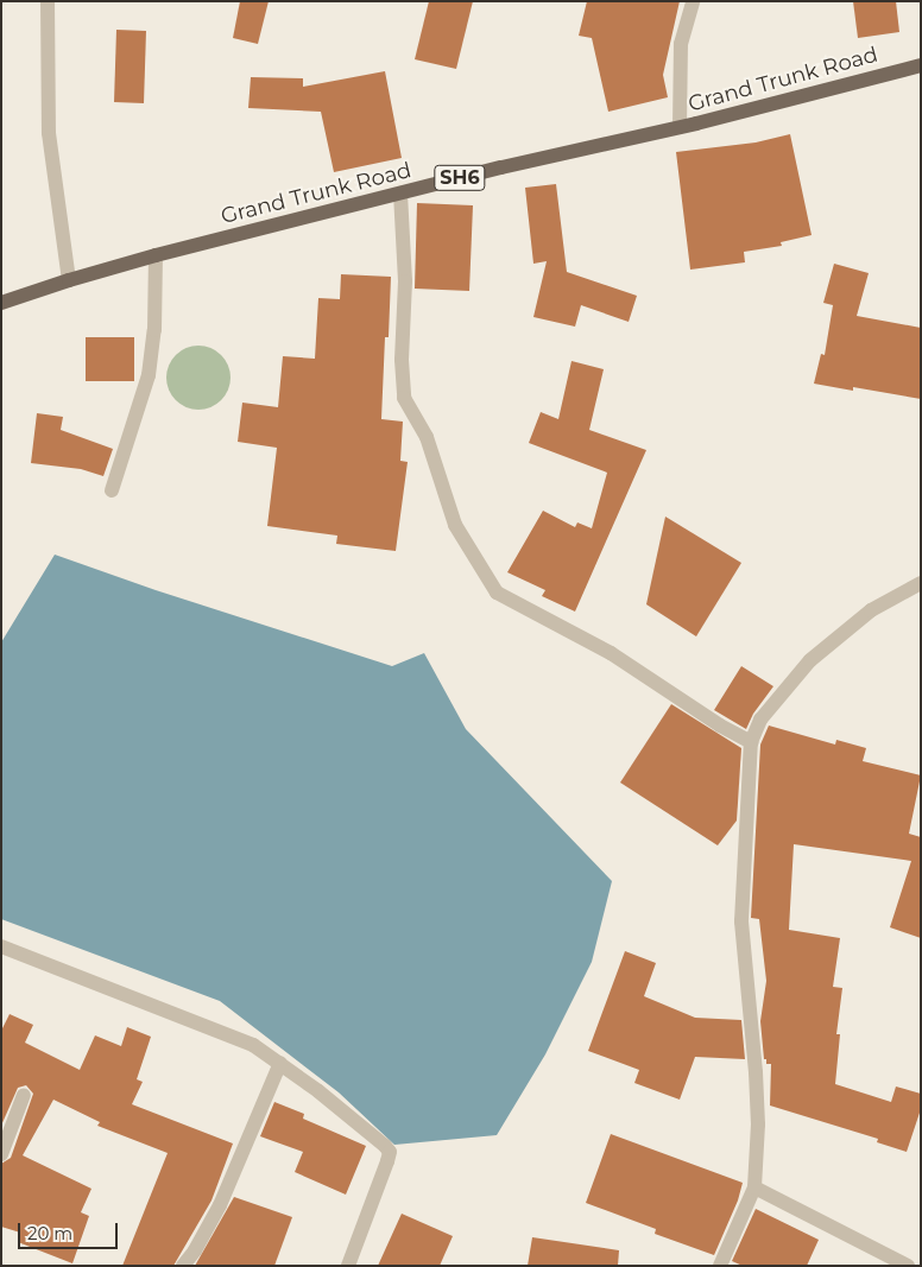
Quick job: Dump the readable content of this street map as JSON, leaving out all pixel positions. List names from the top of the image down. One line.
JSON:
{"streets":{"main road":["Grand Trunk Road","SH6"]},"scale_bar":"20 m"}
